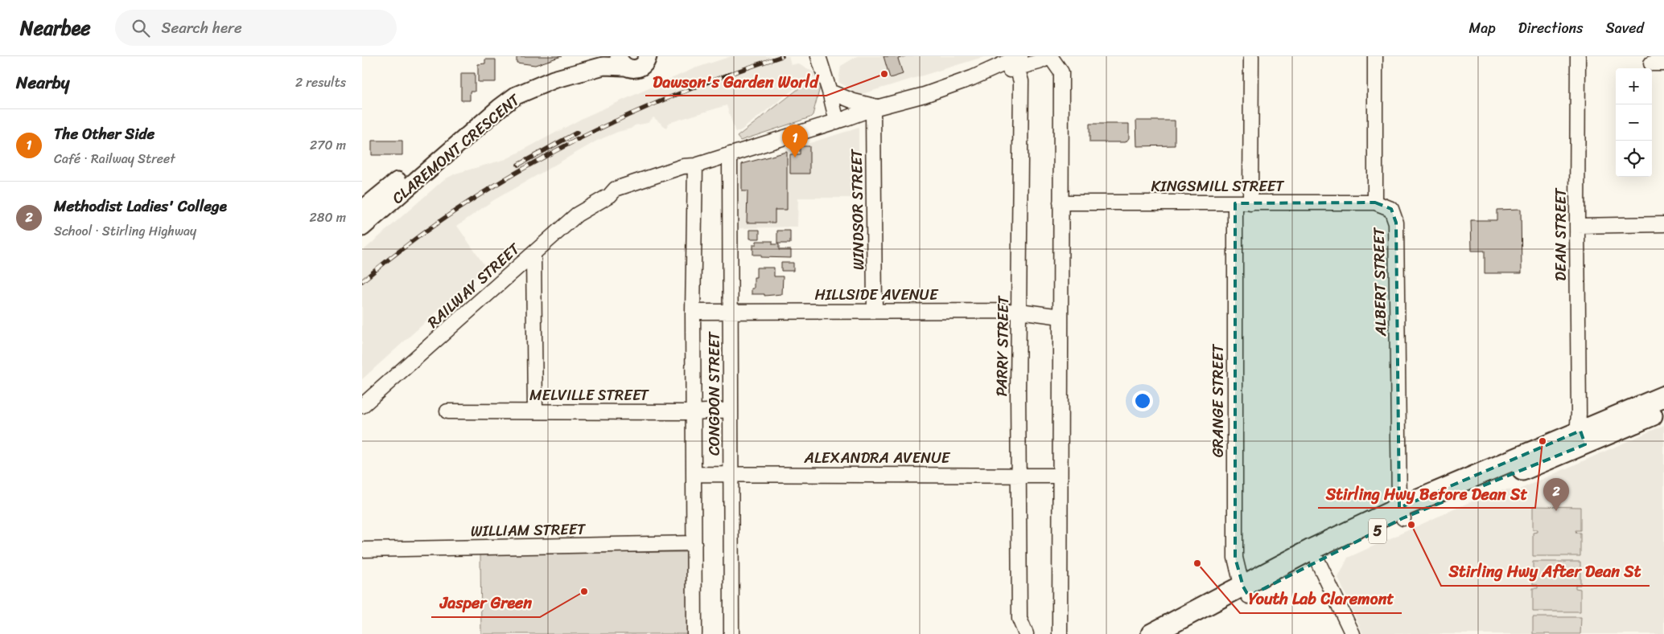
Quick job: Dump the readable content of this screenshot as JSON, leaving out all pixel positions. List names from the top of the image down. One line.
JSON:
{"streets":{"highway":["5"],"main road":["CLAREMONT CRESCENT"],"street":["KINGSMILL STREET","WINDSOR STREET","DEAN STREET","ALBERT STREET","RAILWAY STREET","HILLSIDE AVENUE","PARRY STREET","CONGDON STREET","MELVILLE STREET","GRANGE STREET","ALEXANDRA AVENUE","WILLIAM STREET"]},"crossings":[["KINGSMILL STREET","ALBERT STREET"],["KINGSMILL STREET","GRANGE STREET"],["WINDSOR STREET","RAILWAY STREET"],["WINDSOR STREET","HILLSIDE AVENUE"],["DEAN STREET","5"],["ALBERT STREET","5"],["RAILWAY STREET","PARRY STREET"],["RAILWAY STREET","CONGDON STREET"],["HILLSIDE AVENUE","PARRY STREET"],["HILLSIDE AVENUE","CONGDON STREET"],["PARRY STREET","ALEXANDRA AVENUE"],["CONGDON STREET","MELVILLE STREET"],["CONGDON STREET","ALEXANDRA AVENUE"],["CONGDON STREET","WILLIAM STREET"],["GRANGE STREET","5"]],"places":["Dawson's Garden World","Stirling Hwy Before Dean St","Stirling Hwy After Dean St","Youth Lab Claremont","Jasper Green"],"page":{"header":"Nearbee","search":"Search here","nav":["Map","Directions","Saved"],"heading":["Nearby","2 results"],"map_buttons":["+","−"],"list":[{"mark":"1","name":"The Other Side","note":"Café · Railway Street","value":"270 m"},{"mark":"2","name":"Methodist Ladies' College","note":"School · Stirling Highway","value":"280 m"}],"pins":["1","2"]}}
